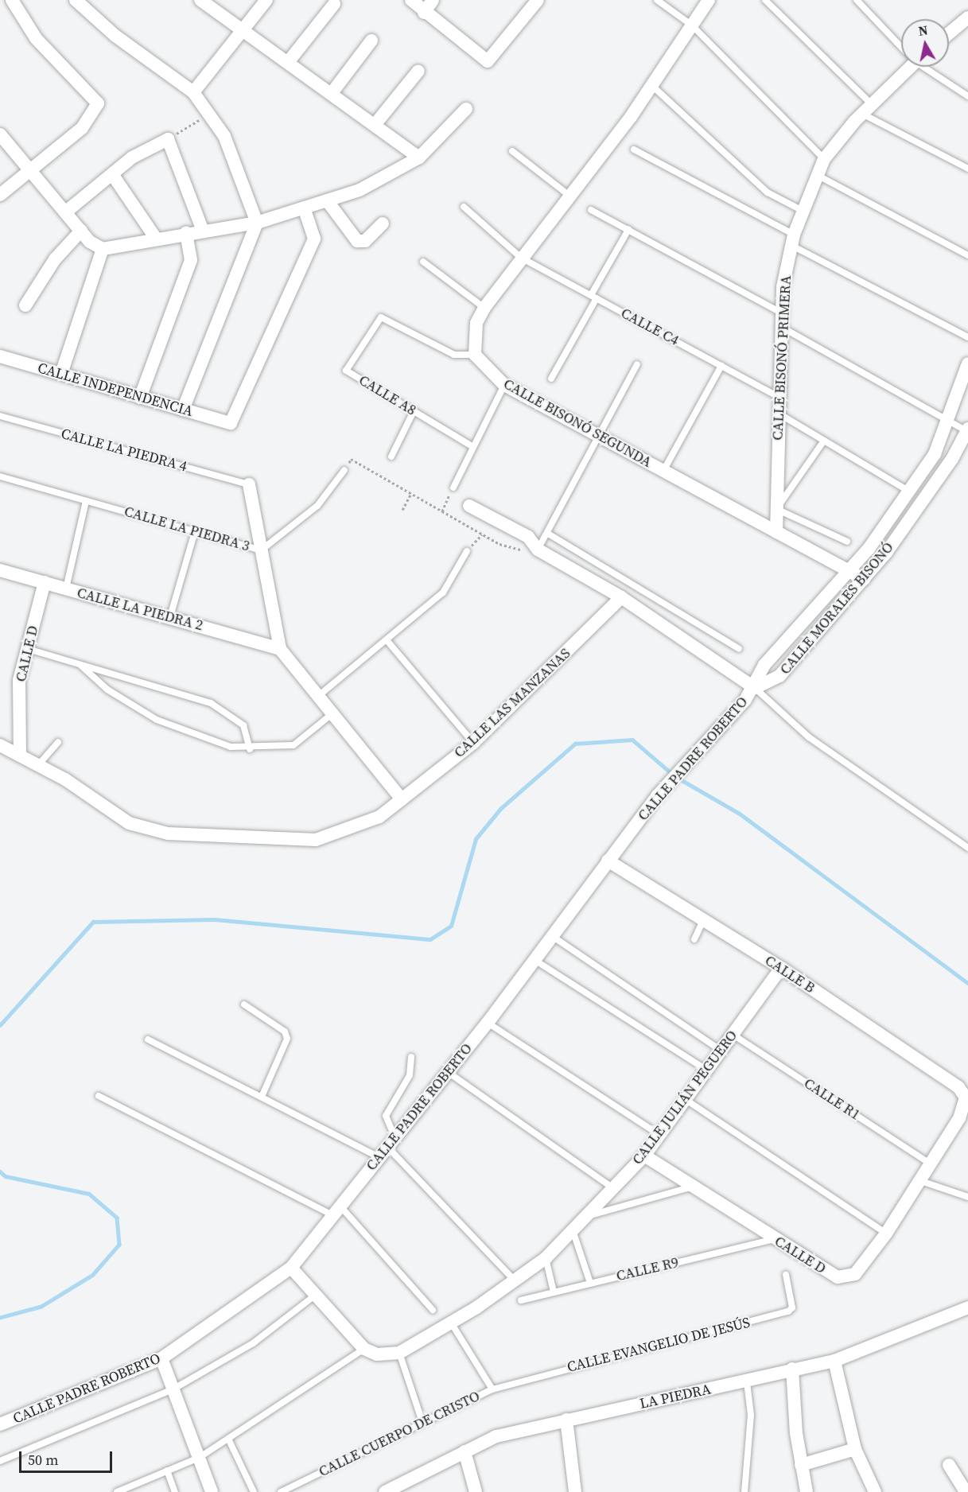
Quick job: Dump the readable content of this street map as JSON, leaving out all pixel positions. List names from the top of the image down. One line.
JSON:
{"streets":{"street":["CALLE BISONÓ PRIMERA","CALLE INDEPENDENCIA","CALLE BISONÓ SEGUNDA","CALLE MORALES BISONÓ","CALLE LA PIEDRA 2","CALLE D","CALLE LAS MANZANAS","CALLE PADRE ROBERTO","CALLE B","CALLE JULIÁN PEGUERO","LA PIEDRA"],"lane":["CALLE C4","CALLE A8","CALLE LA PIEDRA 4","CALLE LA PIEDRA 3","CALLE R1","CALLE R9","CALLE EVANGELIO DE JESÚS","CALLE CUERPO DE CRISTO"]},"crossings":[["CALLE C4","CALLE BISONÓ PRIMERA"],["CALLE BISONÓ PRIMERA","CALLE BISONÓ SEGUNDA"],["CALLE A8","CALLE BISONÓ SEGUNDA"],["CALLE BISONÓ SEGUNDA","CALLE MORALES BISONÓ"],["CALLE MORALES BISONÓ","CALLE PADRE ROBERTO"],["CALLE LA PIEDRA 2","CALLE D"],["CALLE D","CALLE LAS MANZANAS"],["CALLE D","CALLE B"],["CALLE D","CALLE JULIÁN PEGUERO"],["CALLE D","CALLE R1"],["CALLE D","CALLE R9"],["CALLE PADRE ROBERTO","CALLE B"],["CALLE B","CALLE JULIÁN PEGUERO"],["CALLE JULIÁN PEGUERO","CALLE R1"],["CALLE EVANGELIO DE JESÚS","CALLE CUERPO DE CRISTO"]],"scale_bar":"50 m","north":"top"}
